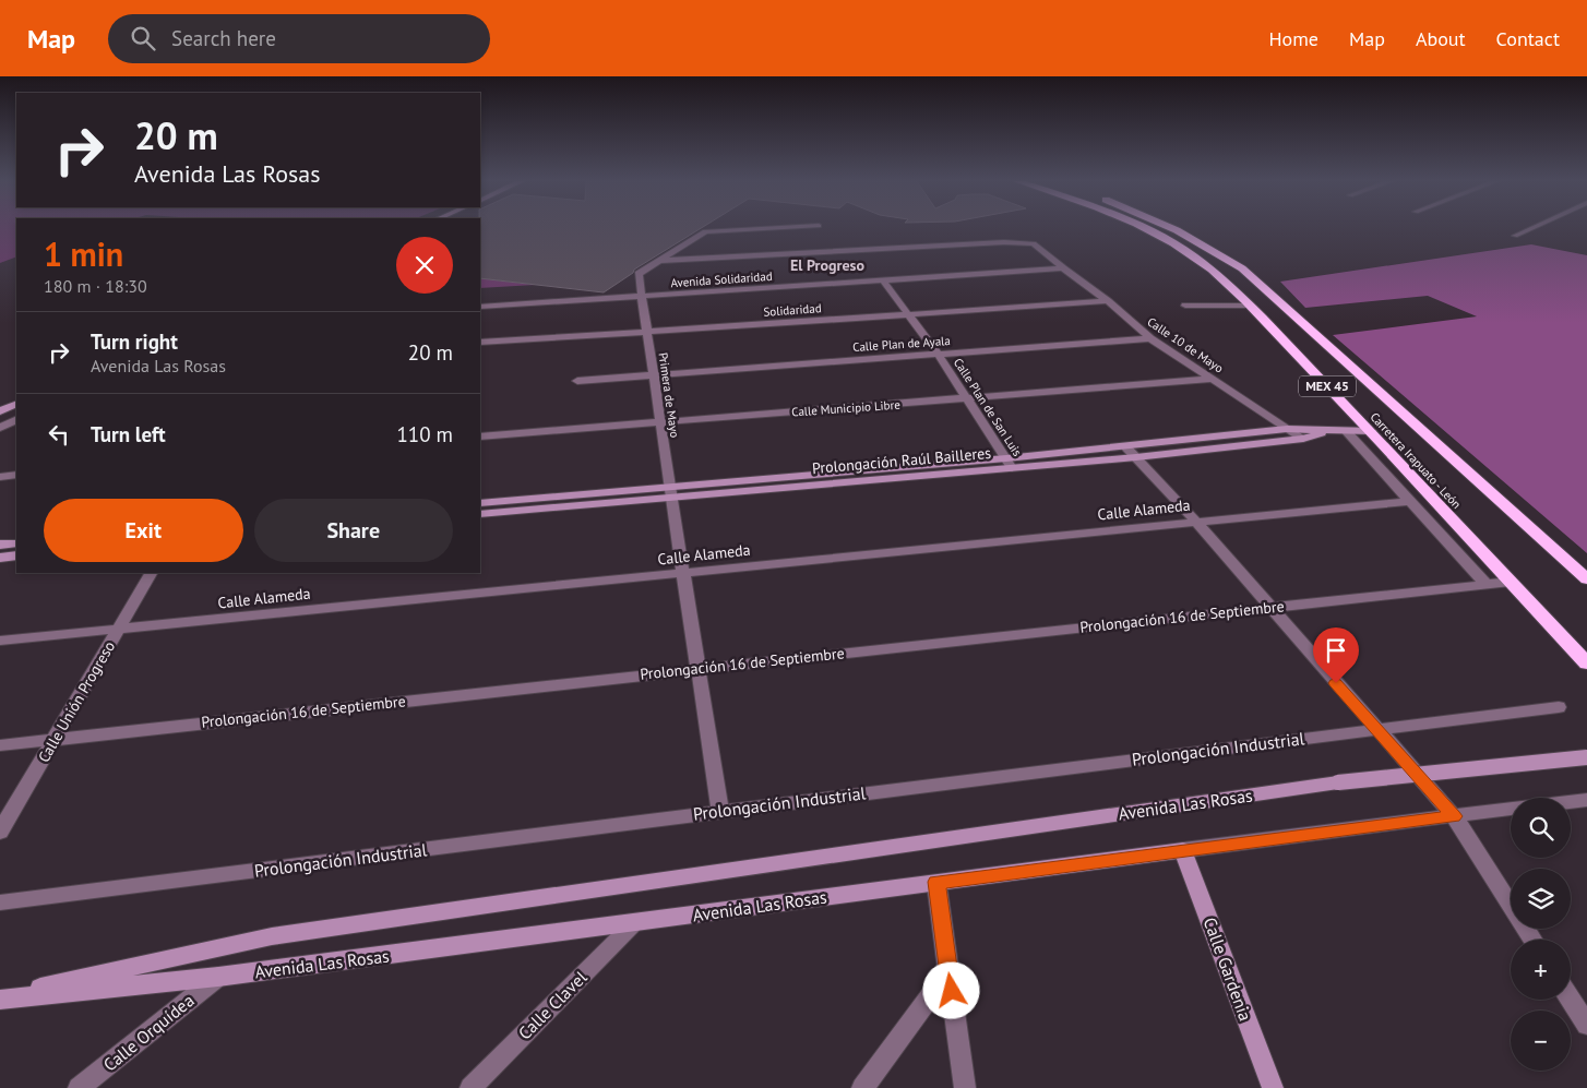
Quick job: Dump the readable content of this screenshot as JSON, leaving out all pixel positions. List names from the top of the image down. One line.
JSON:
{"streets":{"highway":["MEX 45","Carretera Irapuato - León"],"street":["Avenida Solidaridad","Solidaridad","Calle Plan de Ayala","Calle 10 de Mayo","Primera de Mayo","Calle Plan de San Luis","Calle Municipio Libre","Prolongación Raúl Bailleres","Calle Alameda","Prolongación 16 de Septiembre","Calle Unión Progreso","Prolongación Industrial","Avenida Las Rosas","Calle Gardenia","Calle Clavel","Calle Orquídea"]},"crossings":[["Avenida Solidaridad","Calle 10 de Mayo"],["Avenida Solidaridad","Primera de Mayo"],["Avenida Solidaridad","Calle Plan de San Luis"],["Solidaridad","Calle 10 de Mayo"],["Solidaridad","Primera de Mayo"],["Solidaridad","Calle Plan de San Luis"],["Calle Plan de Ayala","Calle 10 de Mayo"],["Calle Plan de Ayala","Primera de Mayo"],["Calle Plan de Ayala","Calle Plan de San Luis"],["Calle 10 de Mayo","Primera de Mayo"],["Calle 10 de Mayo","Calle Municipio Libre"],["Calle 10 de Mayo","Prolongación Raúl Bailleres"],["Primera de Mayo","Calle Municipio Libre"],["Primera de Mayo","Prolongación Raúl Bailleres"],["Primera de Mayo","Calle Alameda"],["Primera de Mayo","Prolongación 16 de Septiembre"],["Primera de Mayo","Prolongación Industrial"],["Calle Plan de San Luis","Calle Municipio Libre"],["Calle Plan de San Luis","Prolongación Raúl Bailleres"],["Prolongación Raúl Bailleres","Carretera Irapuato - León"],["Carretera Irapuato - León","Prolongación 16 de Septiembre"],["Calle Alameda","Calle Unión Progreso"],["Prolongación 16 de Septiembre","Calle Unión Progreso"],["Avenida Las Rosas","Calle Gardenia"],["Avenida Las Rosas","Calle Clavel"],["Avenida Las Rosas","Calle Orquídea"]],"districts":["El Progreso"],"page":{"header":"Map","search":"Search here","nav":["Home","Map","About","Contact"],"turn":["20 m","Avenida Las Rosas"],"heading":["1 min","180 m · 18:30"],"list":[{"name":"Turn right","note":"Avenida Las Rosas","value":"20 m"},{"name":"Turn left","value":"110 m"}],"buttons":["Exit","Share"],"map_buttons":["+","−"]}}
